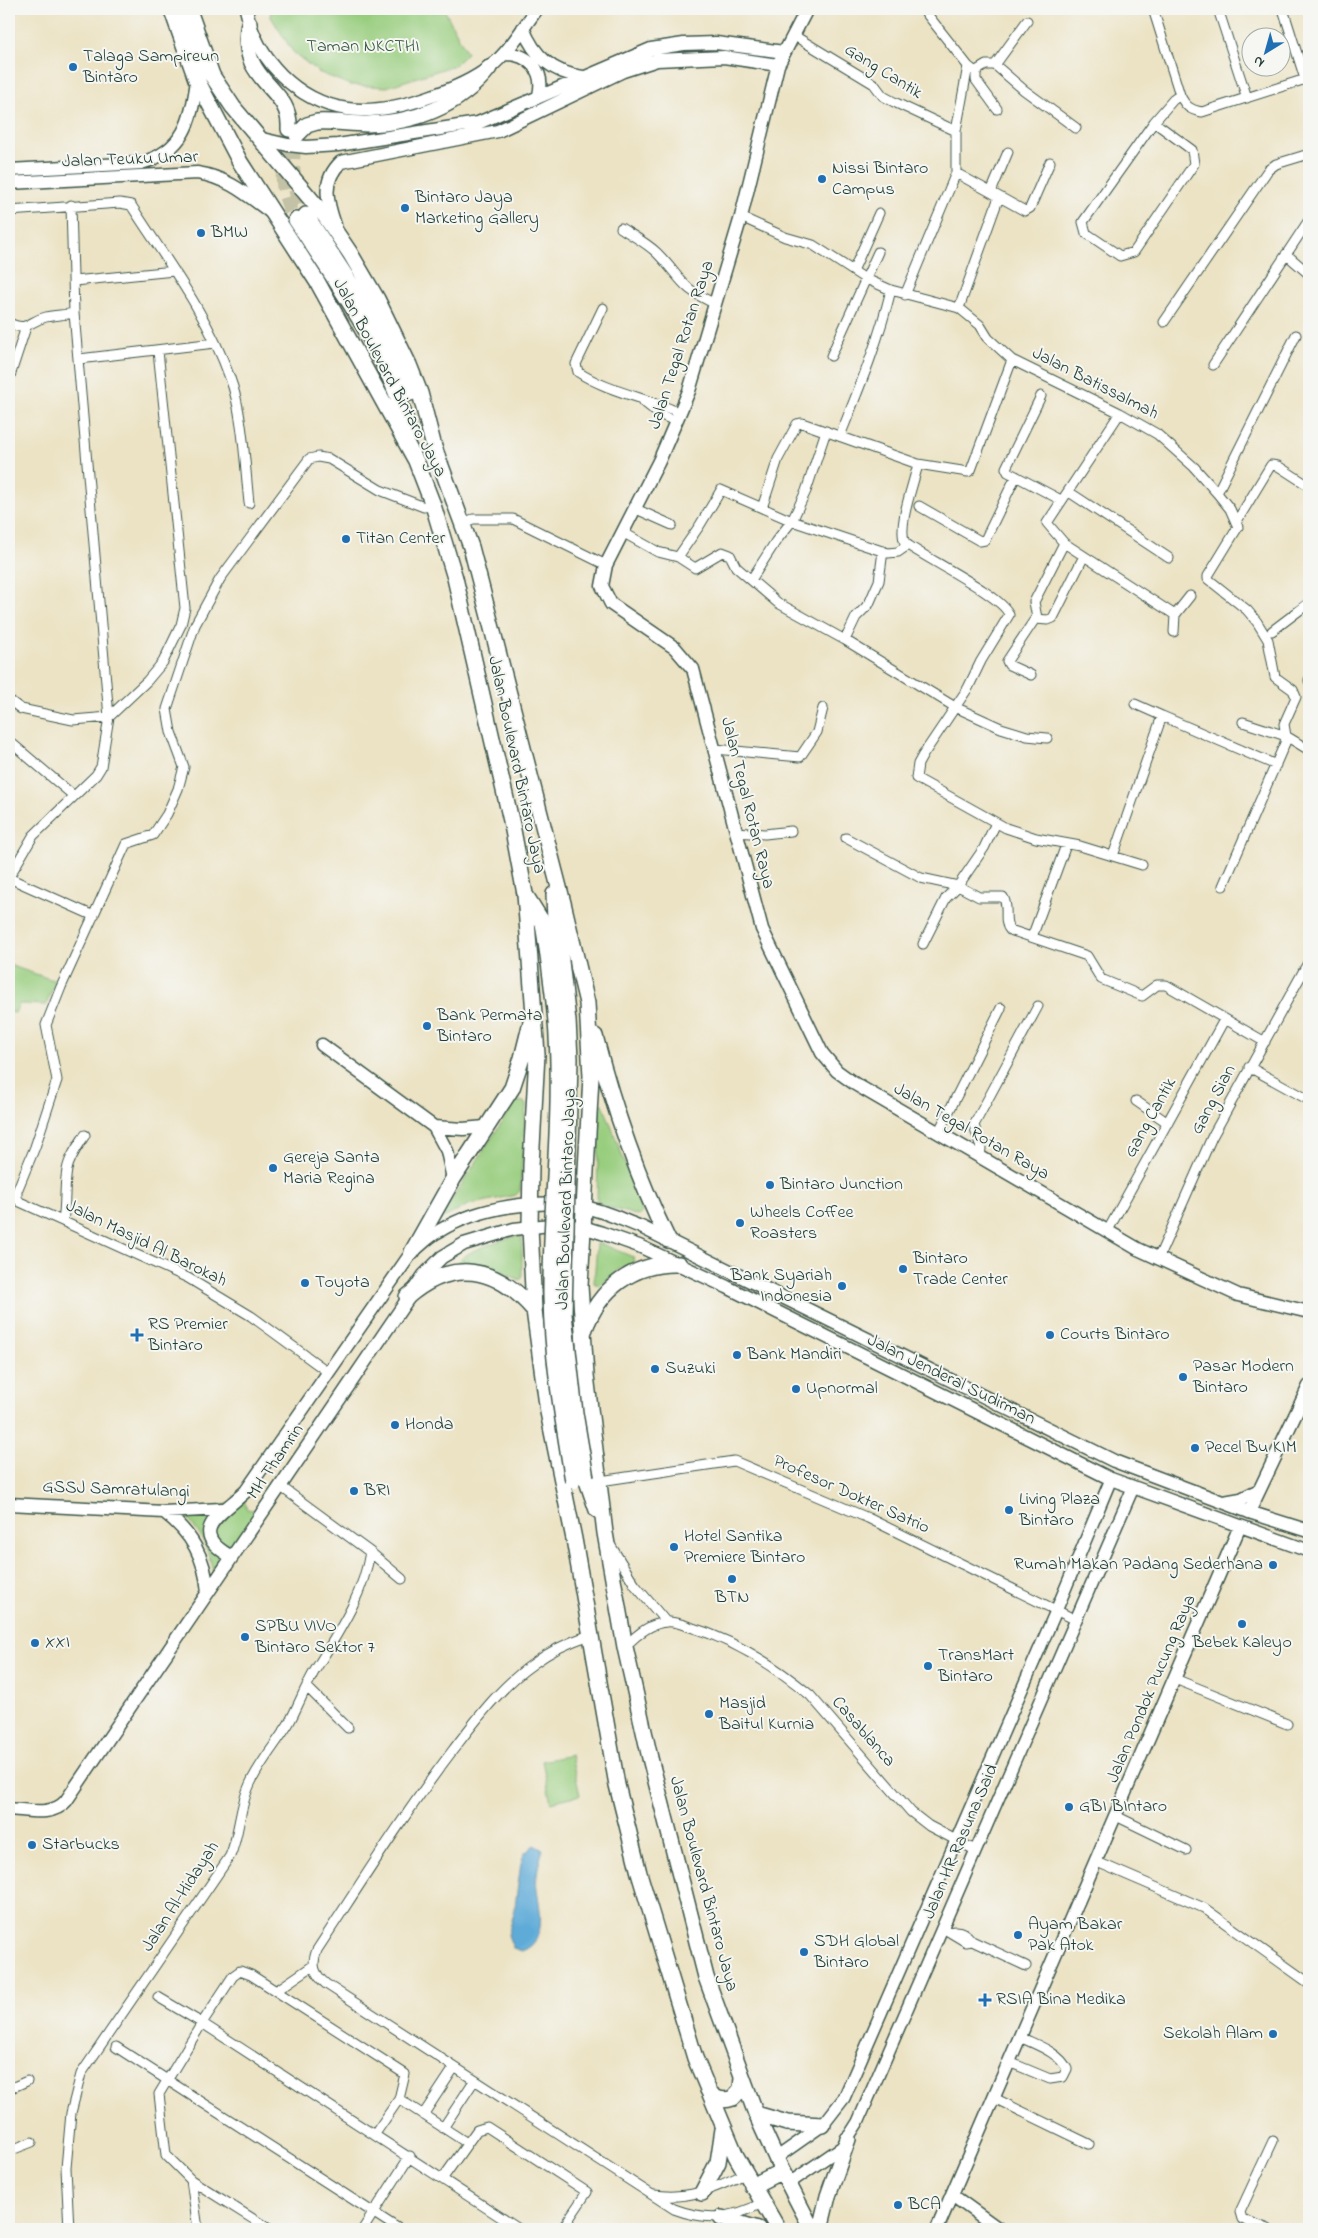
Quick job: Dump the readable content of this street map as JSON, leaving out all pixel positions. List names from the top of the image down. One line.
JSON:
{"streets":{"main road":["Jalan Teuku Umar","Jalan Tegal Rotan Raya","Jalan Boulevard Bintaro Jaya","Jalan Jenderal Sudirman","MH Thamrin","GSSJ Samratulangi","Jalan Pondok Pucung Raya"],"street":["Gang Cantik","Jalan Batissalmah","Gang Sian","Jalan Masjid Al Barokah","Profesor Dokter Satrio","Casablanca","Jalan HR Rasuna Said","Jalan Al-Hidayah"]},"crossings":[["Gang Cantik","Jalan Tegal Rotan Raya"],["Jalan Teuku Umar","Jalan Boulevard Bintaro Jaya"],["Jalan Tegal Rotan Raya","Jalan Batissalmah"],["Jalan Tegal Rotan Raya","Gang Sian"],["Jalan Boulevard Bintaro Jaya","Jalan Jenderal Sudirman"],["Jalan Boulevard Bintaro Jaya","MH Thamrin"],["Jalan Boulevard Bintaro Jaya","Profesor Dokter Satrio"],["Jalan Boulevard Bintaro Jaya","Jalan HR Rasuna Said"],["Jalan Masjid Al Barokah","MH Thamrin"],["Jalan Jenderal Sudirman","MH Thamrin"],["Jalan Jenderal Sudirman","Jalan Pondok Pucung Raya"],["Jalan Jenderal Sudirman","Jalan HR Rasuna Said"],["MH Thamrin","GSSJ Samratulangi"],["Profesor Dokter Satrio","Jalan HR Rasuna Said"],["Casablanca","Jalan HR Rasuna Said"]],"parks":["Taman NKCTHI"],"places":{"other":["Talaga Sampireun Bintaro","Nissi Bintaro Campus","Bintaro Jaya Marketing Gallery","BMW","Titan Center","Bank Permata Bintaro","Gereja Santa Maria Regina","Bintaro Junction","Wheels Coffee Roasters","Bintaro Trade Center","Toyota","Bank Syariah Indonesia","Courts Bintaro","Bank Mandiri","Suzuki","Pasar Modern Bintaro","Upnormal","Honda","Pecel Bu KIM","BRI","Living Plaza Bintaro","Hotel Santika Premiere Bintaro","Rumah Makan Padang Sederhana","BTN","Bebek Kaleyo","SPBU VIVO Bintaro Sektor 7","XXI","TransMart Bintaro","Masjid Baitul Kurnia","GBI BIntaro","Starbucks","Ayam Bakar Pak Atok","SDH Global Bintaro","Sekolah Alam","BCA"],"health":["RS Premier Bintaro","RSIA Bina Medika"]},"north":"bottom left"}
